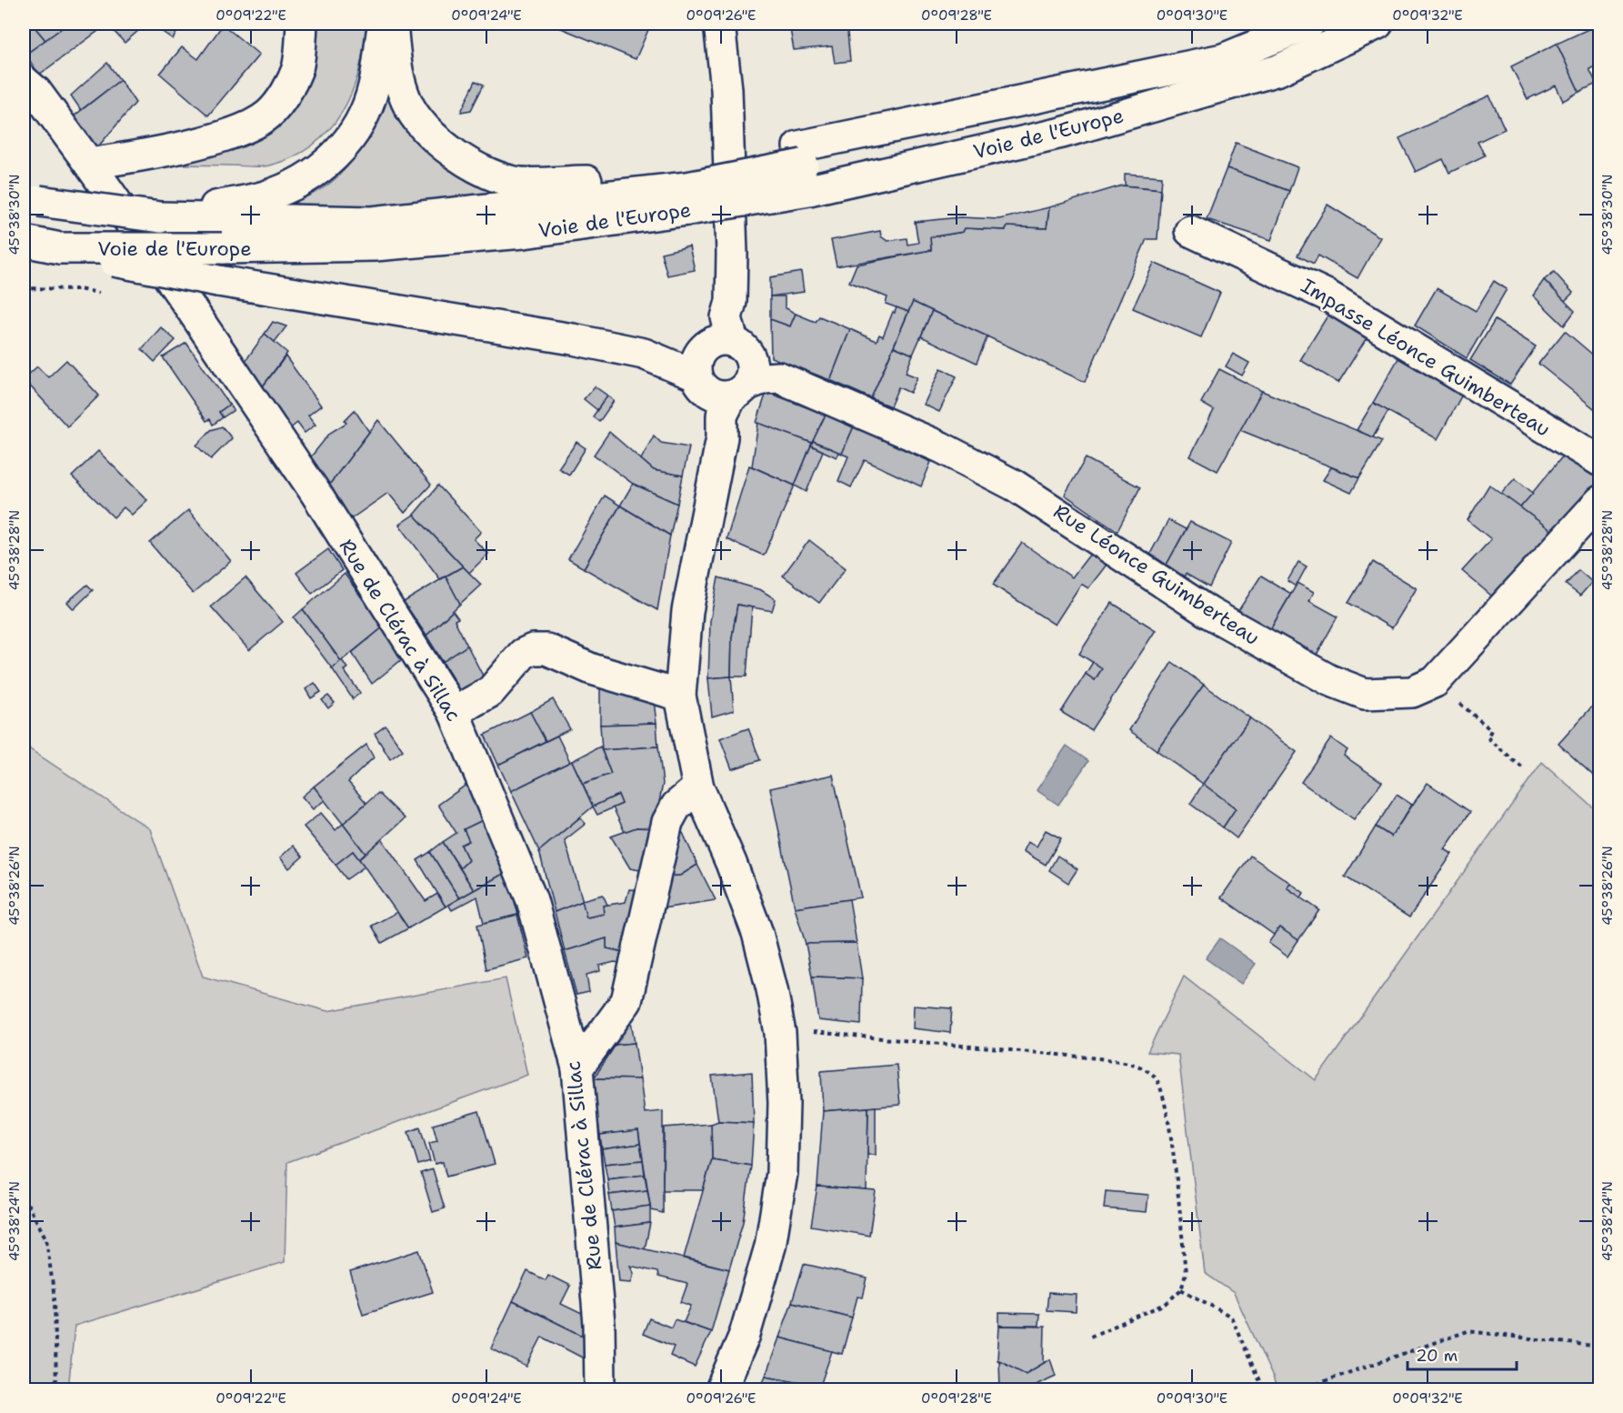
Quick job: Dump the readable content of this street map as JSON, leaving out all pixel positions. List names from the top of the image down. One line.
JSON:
{"streets":{"main road":["Voie de l'Europe","Impasse Léonce Guimberteau","Rue Léonce Guimberteau","Rue de Clérac à Sillac"]},"scale_bar":"20 m","coordinates":["0°09'22\"E","0°09'24\"E","0°09'26\"E","0°09'28\"E","0°09'30\"E","0°09'32\"E","45°38'30\"N","45°38'28\"N","45°38'26\"N","45°38'24\"N"]}
